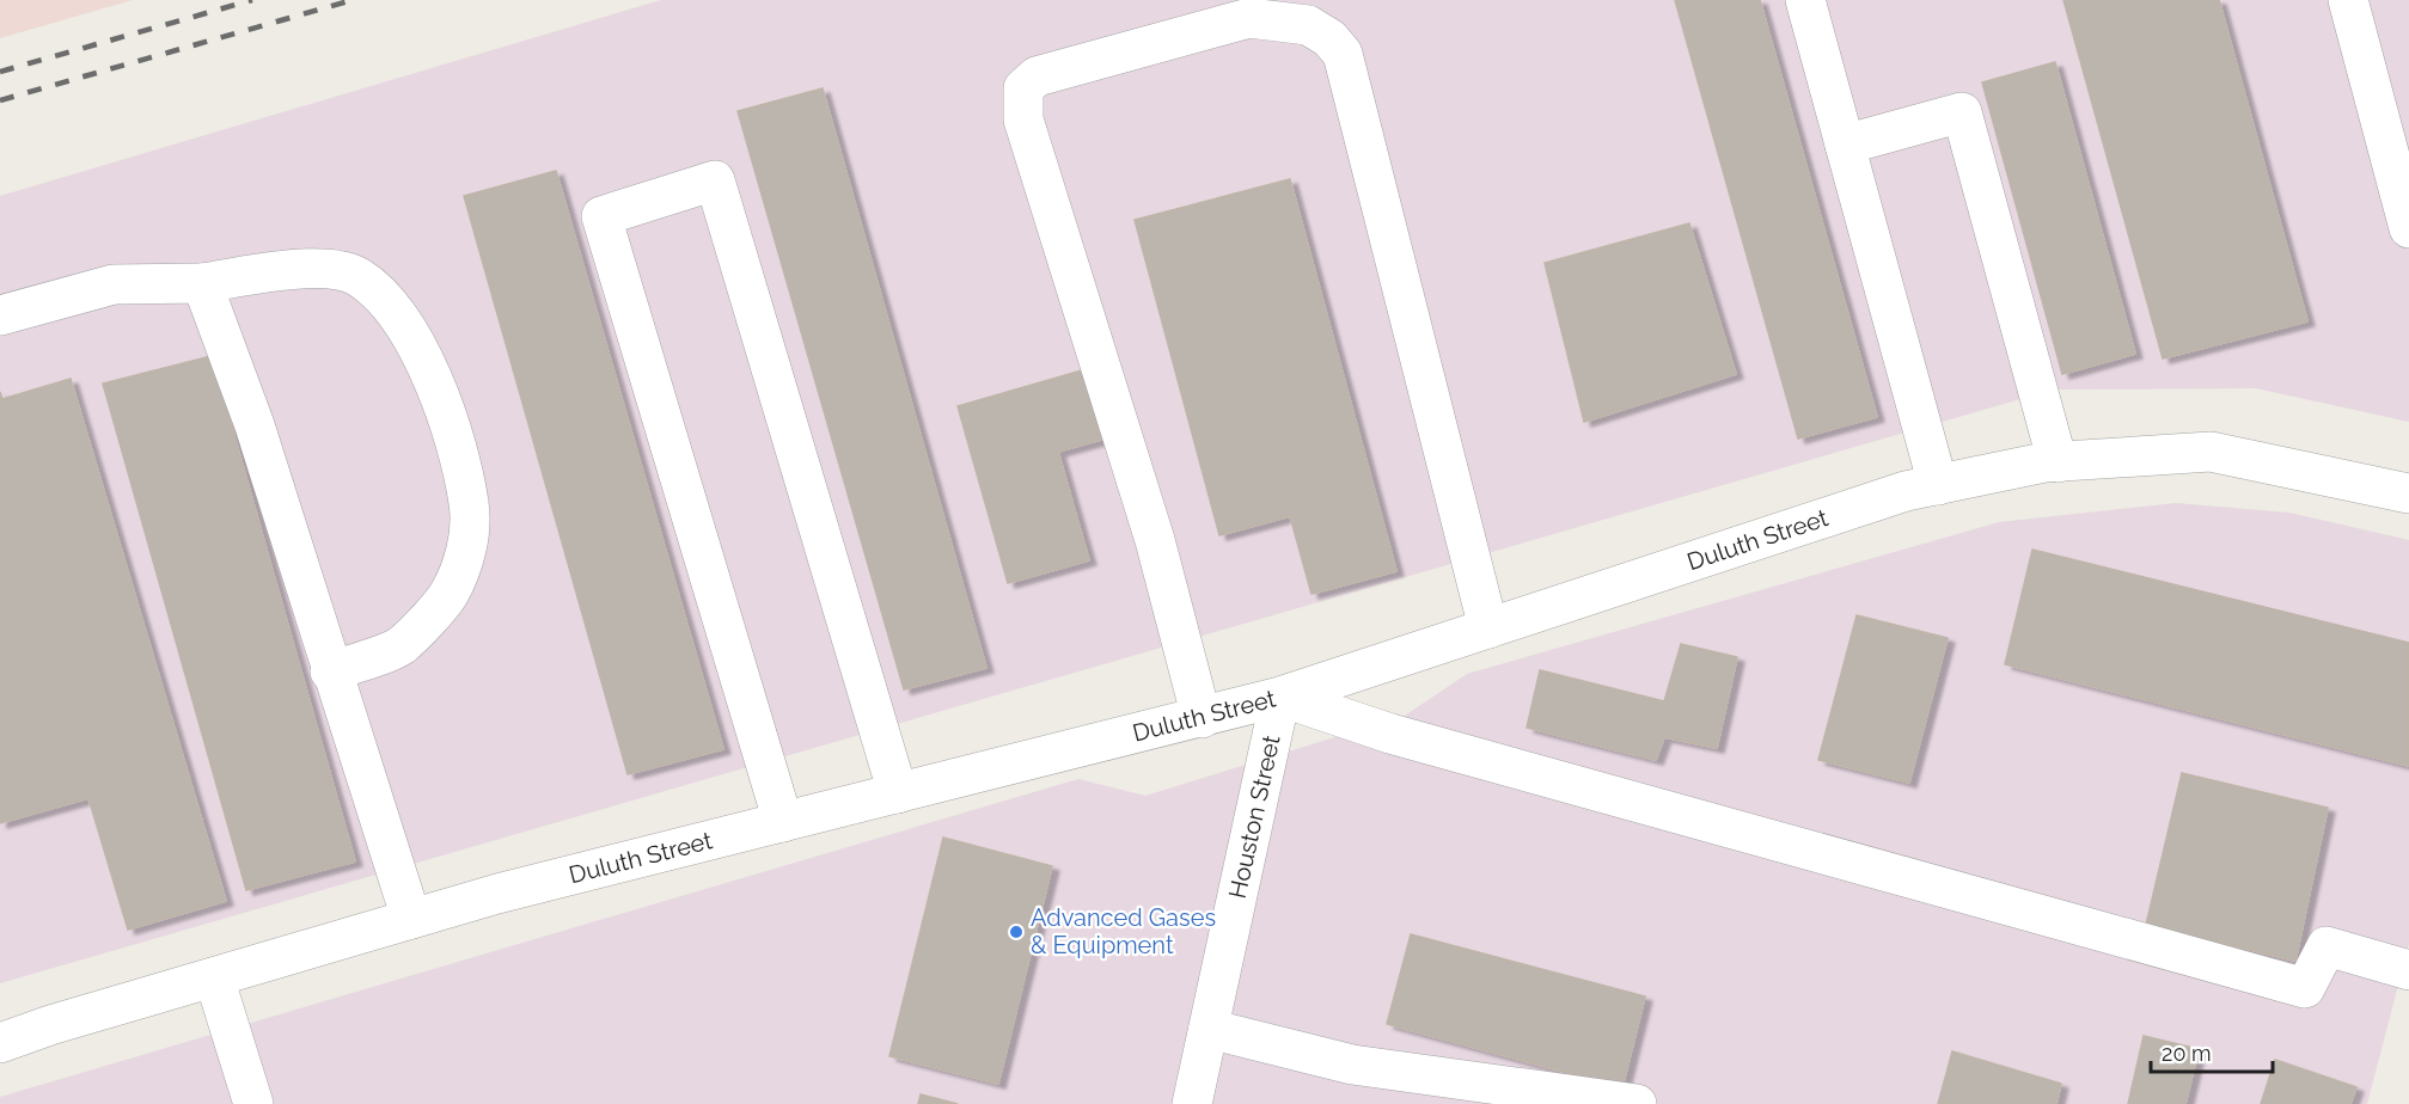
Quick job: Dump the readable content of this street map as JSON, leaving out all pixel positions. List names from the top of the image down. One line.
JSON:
{"streets":{"street":["Duluth Street","Houston Street"]},"crossings":[["Duluth Street","Houston Street"]],"places":["Advanced Gases & Equipment"],"scale_bar":"20 m"}
